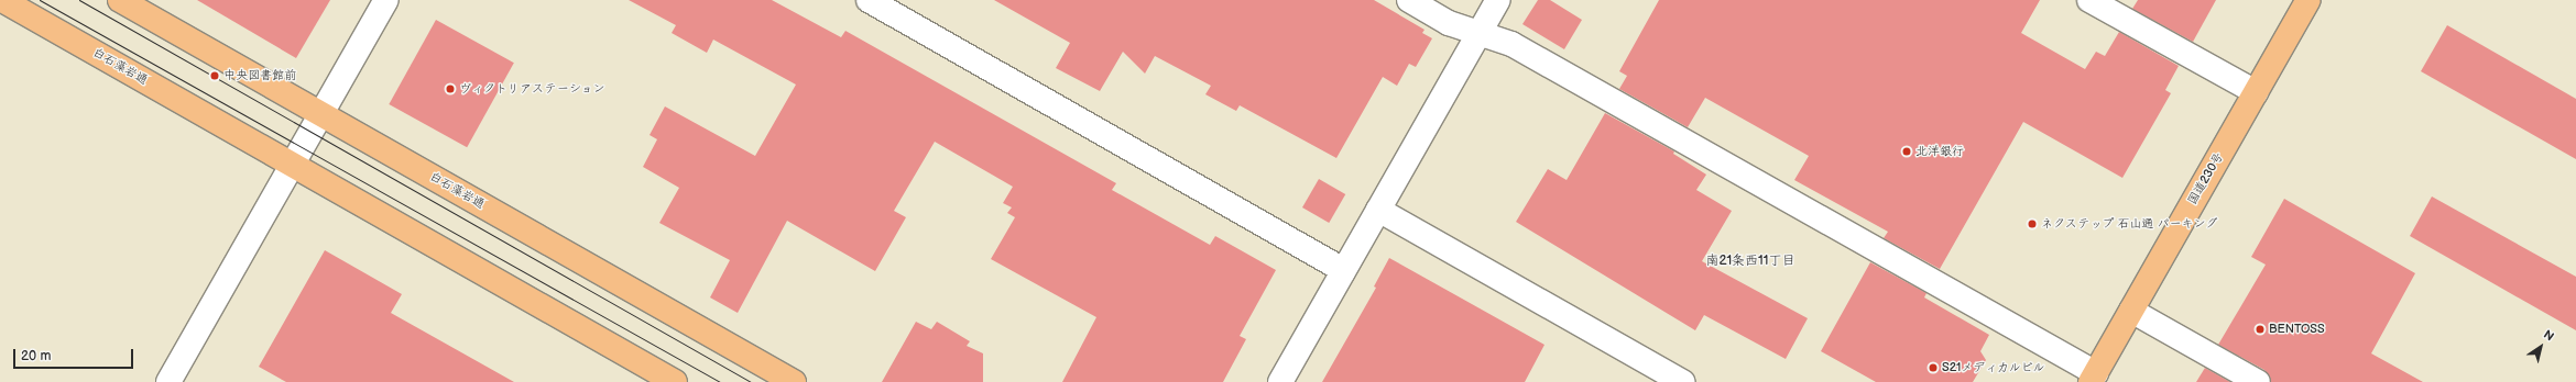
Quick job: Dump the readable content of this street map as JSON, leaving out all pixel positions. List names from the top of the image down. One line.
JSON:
{"streets":{"main road":["白石藻岩通","国道230号"]},"districts":["南21条西11丁目"],"places":["中央図書館前","ヴィクトリアステーション","北洋銀行","ネクステップ 石山通 パーキング","BENTOSS","S21メディカルビル"],"scale_bar":"20 m","north":"top right"}
